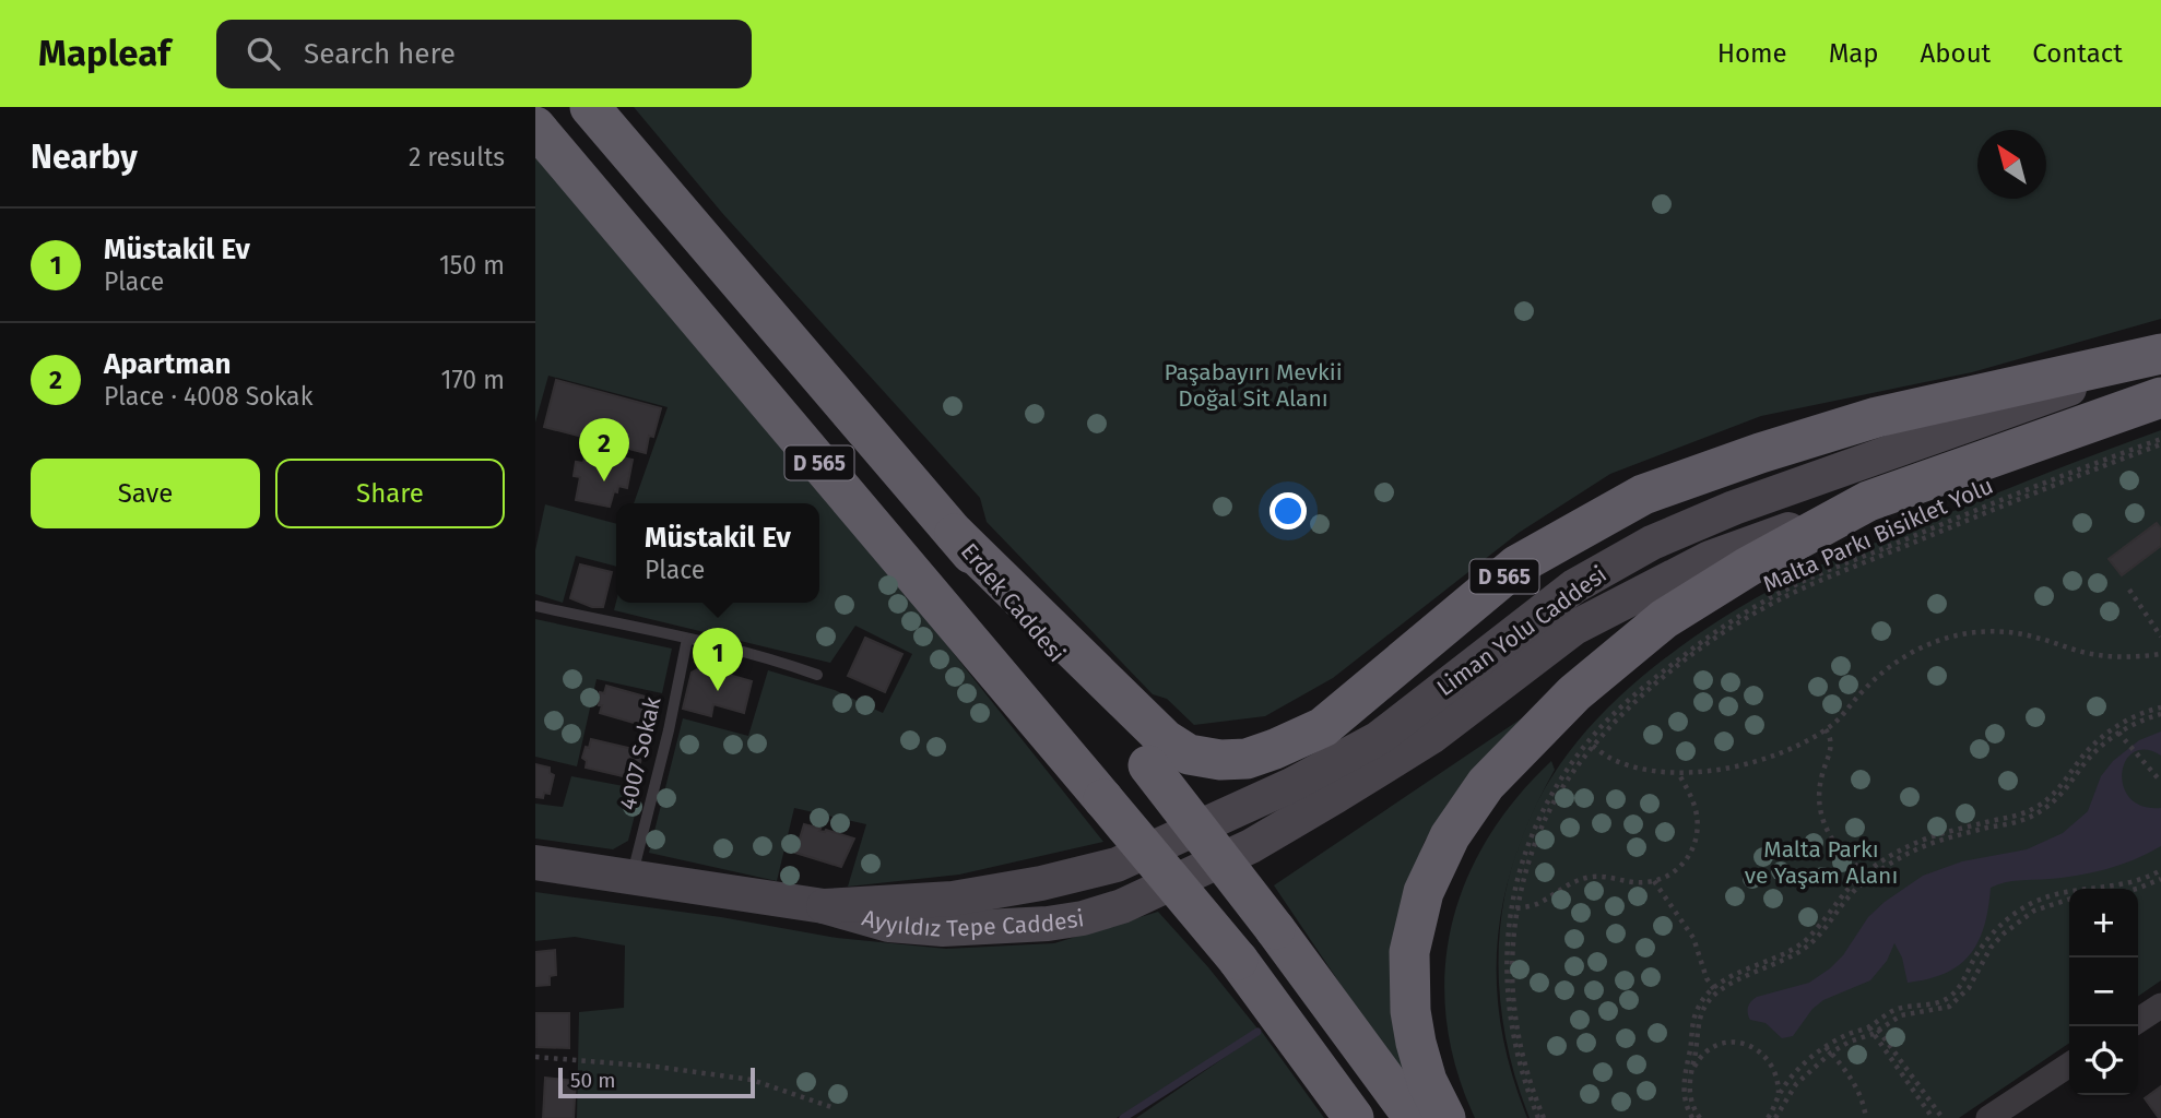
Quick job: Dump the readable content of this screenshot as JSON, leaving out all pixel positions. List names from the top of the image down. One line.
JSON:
{"streets":{"highway":["D 565","Erdek Caddesi","Liman Yolu Caddesi"],"main road":["Ayyıldız Tepe Caddesi"],"lane":["4007 Sokak"],"path":["Malta Parkı Bisiklet Yolu"]},"crossings":[["D 565","Erdek Caddesi"],["D 565","Liman Yolu Caddesi"],["Liman Yolu Caddesi","Ayyıldız Tepe Caddesi"],["4007 Sokak","Ayyıldız Tepe Caddesi"]],"parks":["Paşabayırı Mevkii Doğal Sit Alanı","Malta Parkı ve Yaşam Alanı"],"scale_bar":"50 m","north":"top left","page":{"header":"Mapleaf","search":"Search here","nav":["Home","Map","About","Contact"],"heading":["Nearby","2 results"],"list":[{"mark":"1","name":"Müstakil Ev","note":"Place","value":"150 m"},{"mark":"2","name":"Apartman","note":"Place · 4008 Sokak","value":"170 m"}],"pins":["2","1"],"buttons":["Save","Share"],"popup":["Müstakil Ev","Place"],"map_buttons":["+","−"],"scale":"50 m"}}
